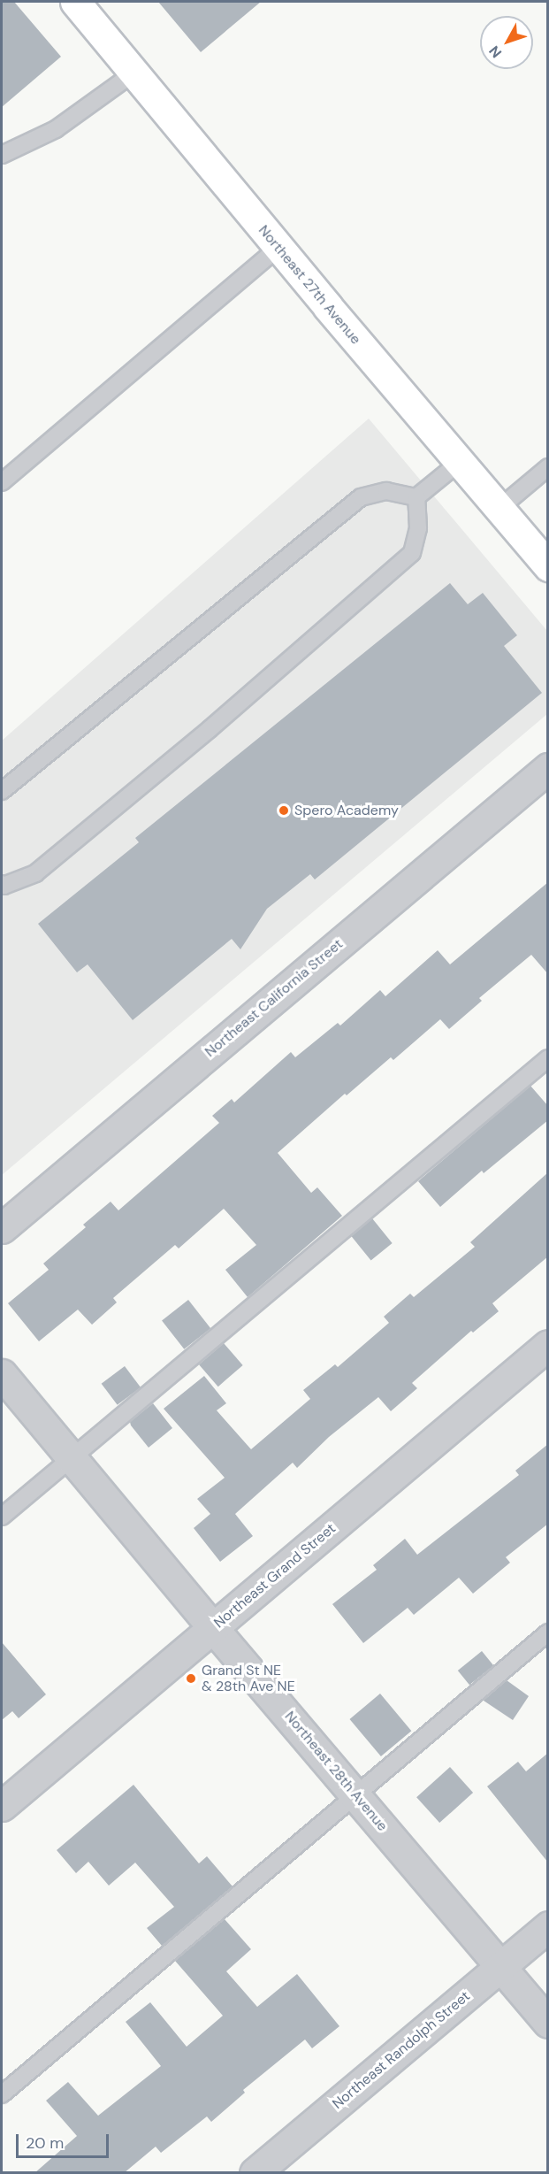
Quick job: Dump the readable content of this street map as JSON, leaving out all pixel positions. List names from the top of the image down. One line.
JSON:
{"streets":{"street":["Northeast 27th Avenue","Northeast California Street","Northeast Grand Street","Northeast 28th Avenue","Northeast Randolph Street"]},"crossings":[["Northeast Grand Street","Northeast 28th Avenue"],["Northeast 28th Avenue","Northeast Randolph Street"]],"places":["Spero Academy","Grand St NE & 28th Ave NE"],"scale_bar":"20 m","north":"bottom left"}
